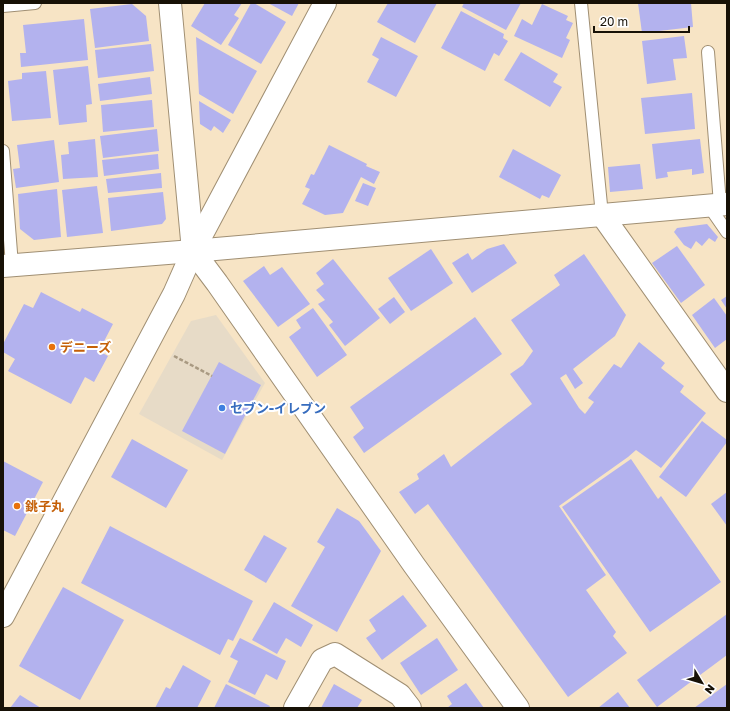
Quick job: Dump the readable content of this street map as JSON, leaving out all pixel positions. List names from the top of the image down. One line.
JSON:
{"places":["デニーズ","セブン-イレブン","銚子丸"],"scale_bar":"20 m","north":"bottom right"}
